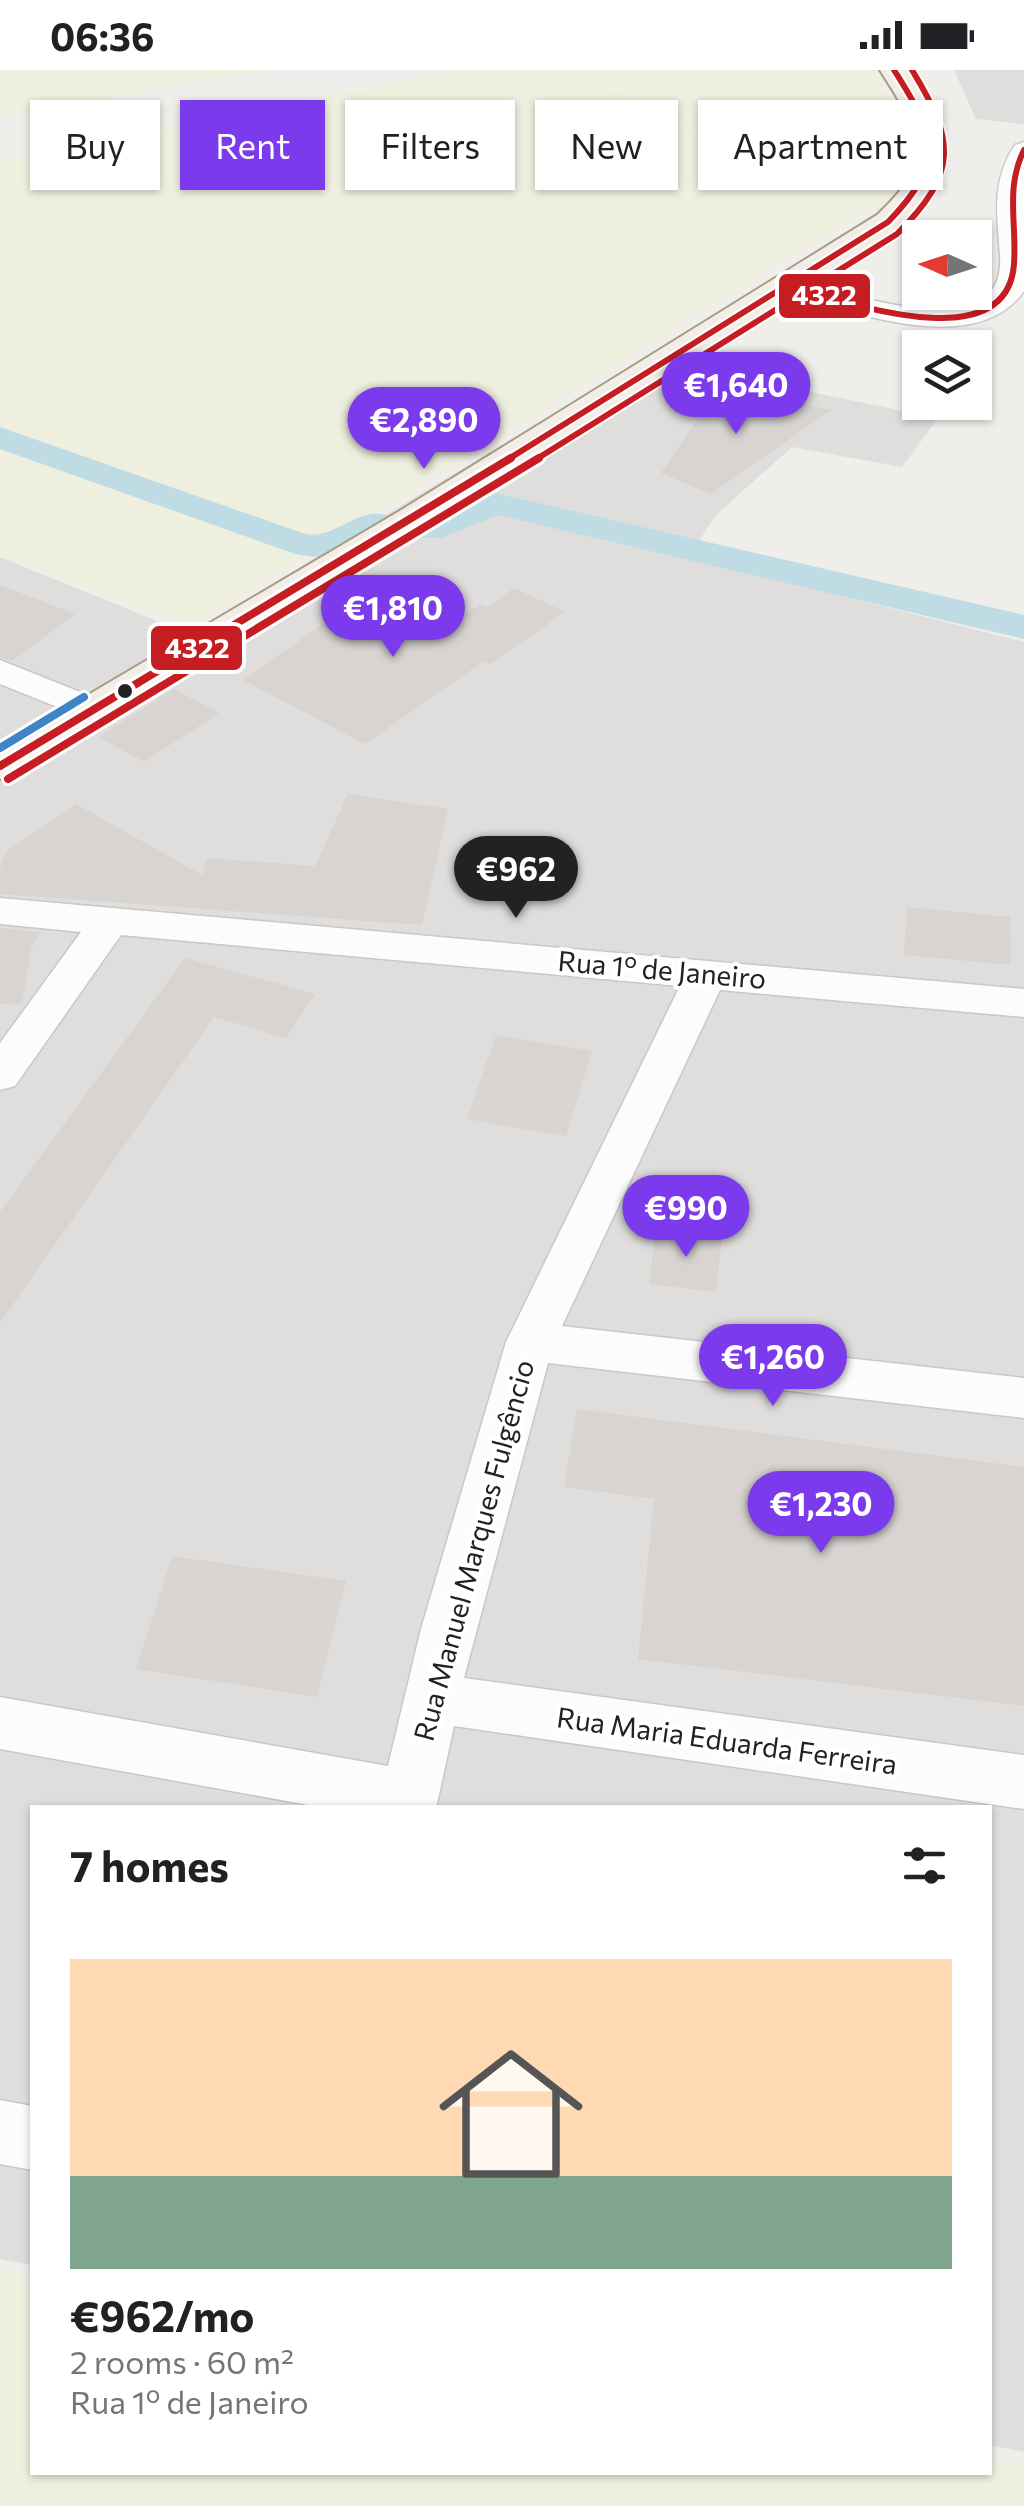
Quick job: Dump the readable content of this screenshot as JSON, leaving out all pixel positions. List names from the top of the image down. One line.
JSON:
{"streets":{"street":["Rua 1º de Janeiro","Rua Manuel Marques Fulgêncio","Rua Maria Eduarda Ferreira"]},"crossings":[["Rua 1º de Janeiro","Rua Manuel Marques Fulgêncio"],["Rua Manuel Marques Fulgêncio","Rua Maria Eduarda Ferreira"]],"lines":["transit line 4322"],"north":"left","page":{"status":"06:36","chip":["Buy","Rent","Filters","New","Apartment"],"price":["€1,640","€2,890","€1,810","€962","€990","€1,260","€1,230"],"heading":"7 homes","list":[{"name":"€962/mo","note":"2 rooms · 60 m² · Rua 1º de Janeiro"}]}}
